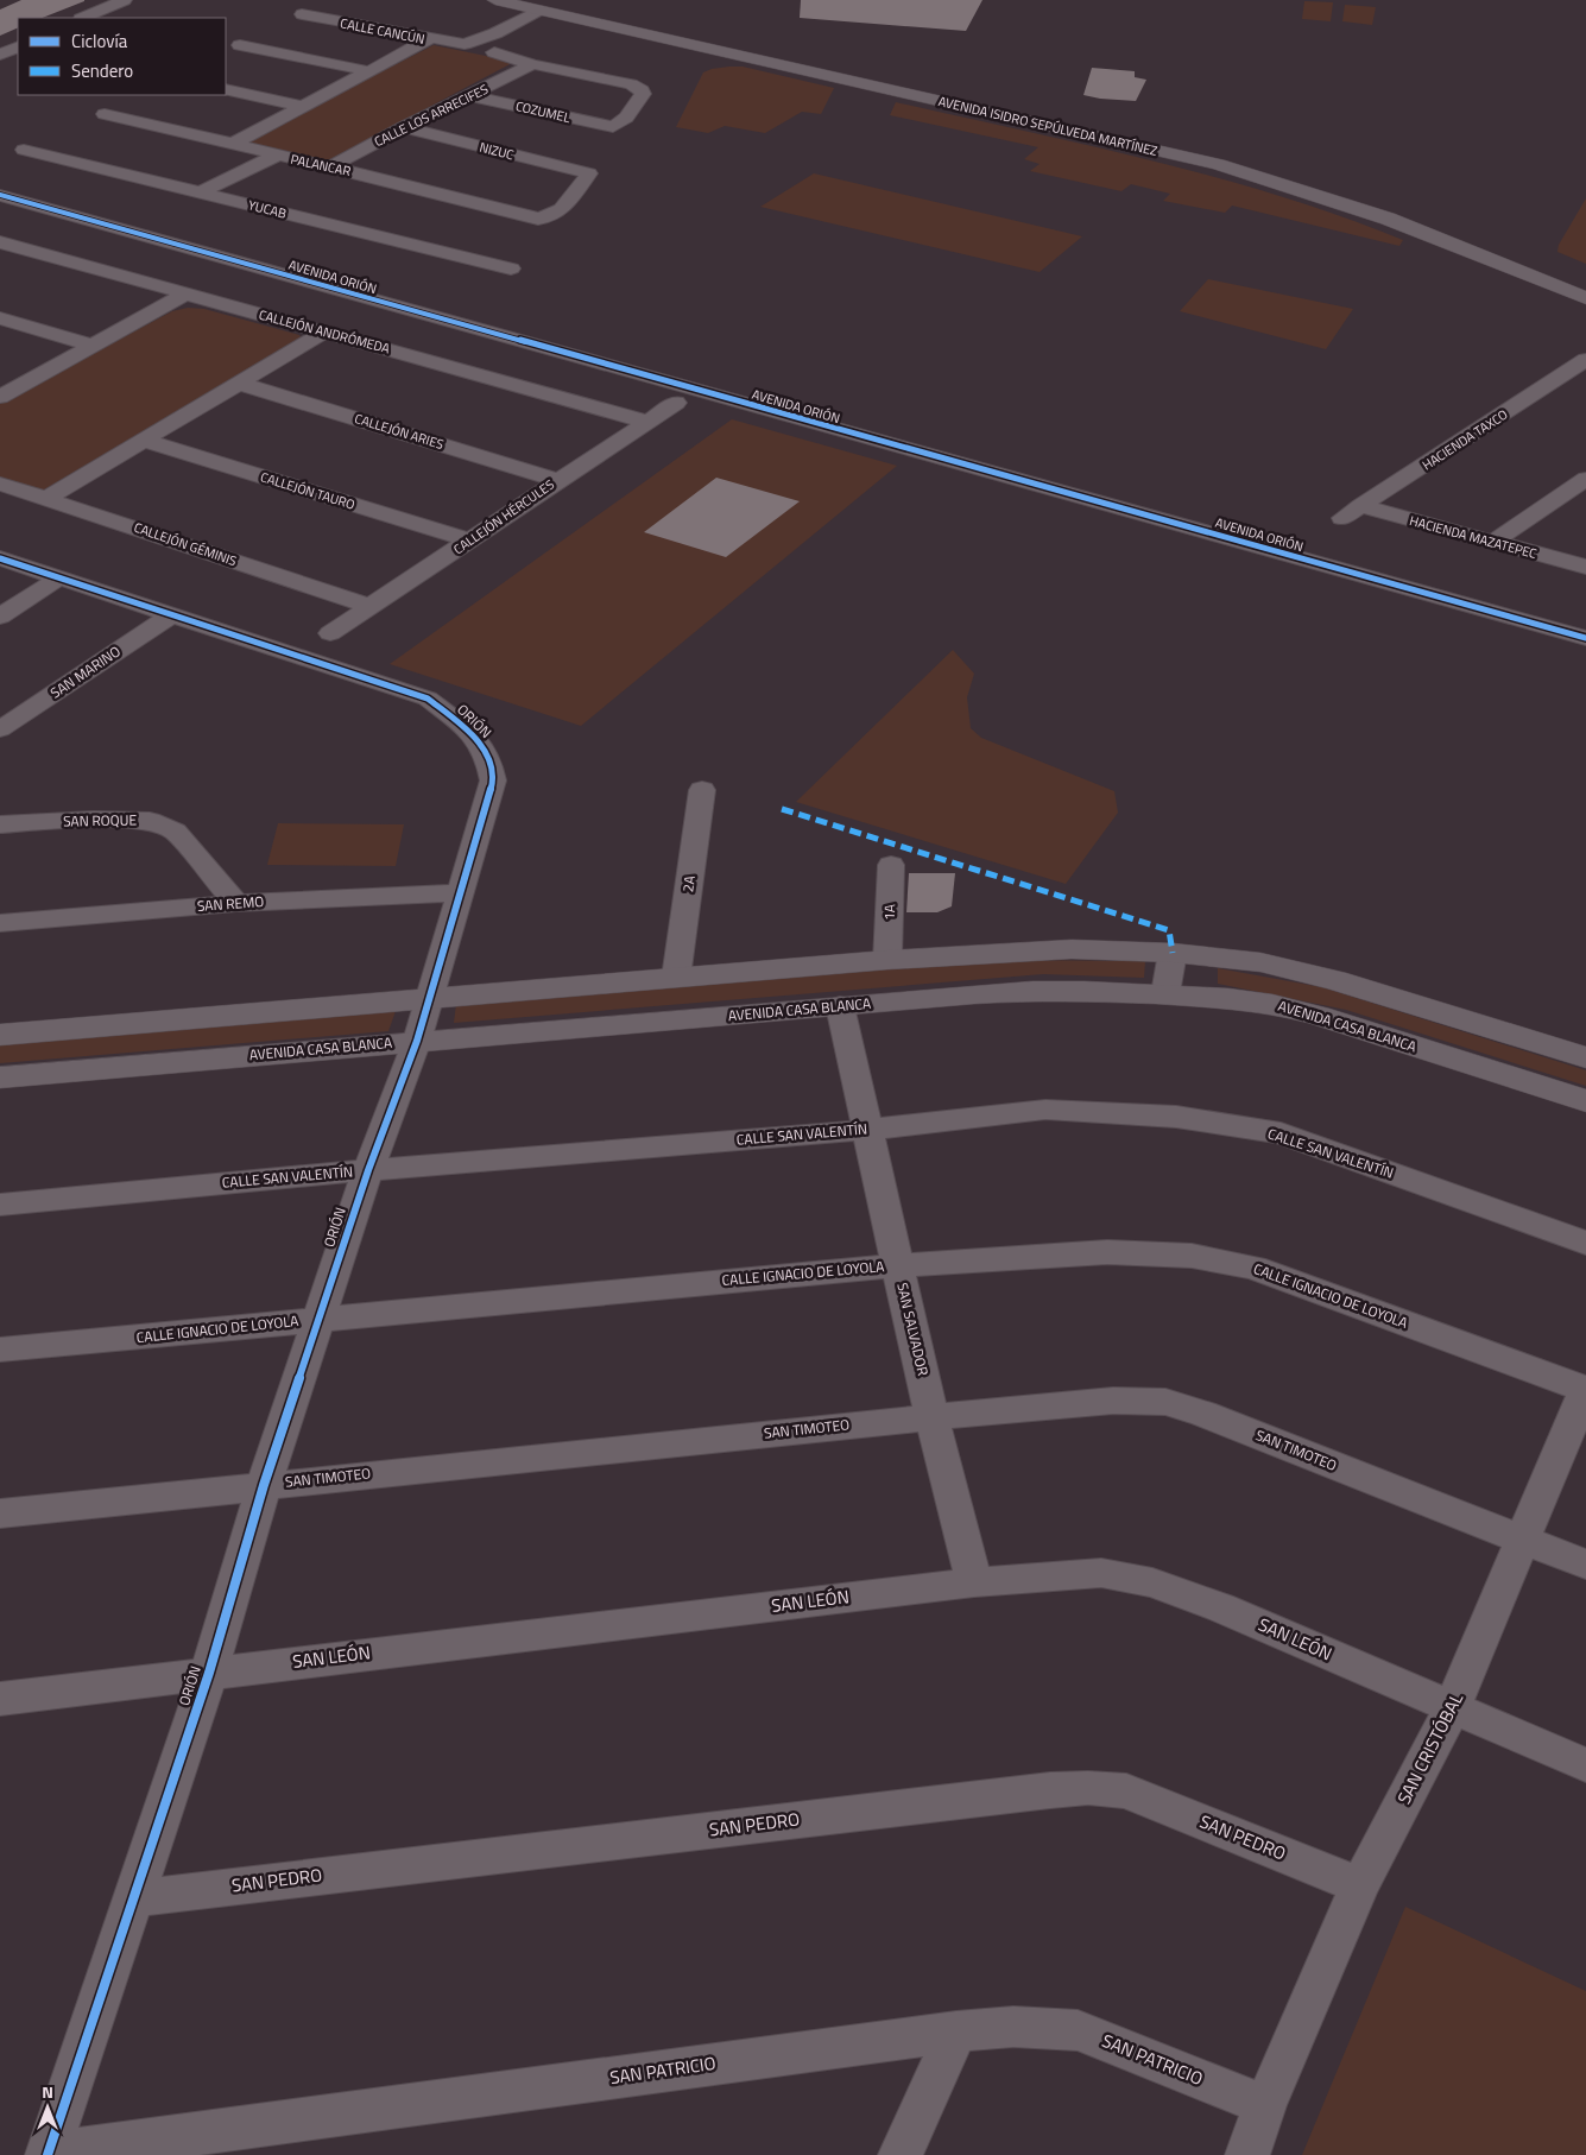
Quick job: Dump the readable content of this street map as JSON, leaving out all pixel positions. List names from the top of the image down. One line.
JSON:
{"streets":{"main road":["AVENIDA ISIDRO SEPÚLVEDA MARTÍNEZ","AVENIDA CASA BLANCA"],"street":["CALLE CANCÚN","COZUMEL","CALLE LOS ARRECIFES","NIZUC","PALANCAR","YUCAB","AVENIDA ORIÓN","CALLEJÓN ANDRÓMEDA","CALLEJÓN ARIES","HACIENDA TAXCO","CALLEJÓN TAURO","CALLEJÓN HÉRCULES","HACIENDA MAZATEPEC","CALLEJÓN GÉMINIS","SAN MARINO","ORIÓN","SAN ROQUE","2A","SAN REMO","1A","CALLE SAN VALENTÍN","CALLE IGNACIO DE LOYOLA","SAN SALVADOR","SAN TIMOTEO","SAN LEÓN","SAN CRISTÓBAL","SAN PEDRO","SAN PATRICIO"]},"crossings":[["CALLE CANCÚN","AVENIDA ISIDRO SEPÚLVEDA MARTÍNEZ"],["COZUMEL","CALLE LOS ARRECIFES"],["CALLE LOS ARRECIFES","NIZUC"],["CALLE LOS ARRECIFES","PALANCAR"],["NIZUC","PALANCAR"],["CALLEJÓN ANDRÓMEDA","CALLEJÓN HÉRCULES"],["CALLEJÓN ARIES","CALLEJÓN HÉRCULES"],["HACIENDA TAXCO","HACIENDA MAZATEPEC"],["CALLEJÓN TAURO","CALLEJÓN HÉRCULES"],["CALLEJÓN HÉRCULES","CALLEJÓN GÉMINIS"],["SAN MARINO","ORIÓN"],["ORIÓN","SAN REMO"],["ORIÓN","AVENIDA CASA BLANCA"],["ORIÓN","CALLE SAN VALENTÍN"],["ORIÓN","CALLE IGNACIO DE LOYOLA"],["ORIÓN","SAN TIMOTEO"],["ORIÓN","SAN LEÓN"],["ORIÓN","SAN PEDRO"],["ORIÓN","SAN PATRICIO"],["SAN ROQUE","SAN REMO"],["AVENIDA CASA BLANCA","SAN SALVADOR"],["CALLE SAN VALENTÍN","SAN SALVADOR"],["CALLE IGNACIO DE LOYOLA","SAN SALVADOR"],["CALLE IGNACIO DE LOYOLA","SAN CRISTÓBAL"],["SAN SALVADOR","SAN TIMOTEO"],["SAN SALVADOR","SAN LEÓN"],["SAN TIMOTEO","SAN CRISTÓBAL"],["SAN LEÓN","SAN CRISTÓBAL"],["SAN CRISTÓBAL","SAN PEDRO"],["SAN CRISTÓBAL","SAN PATRICIO"]],"legend":["Ciclovía","Sendero"],"north":"top"}
